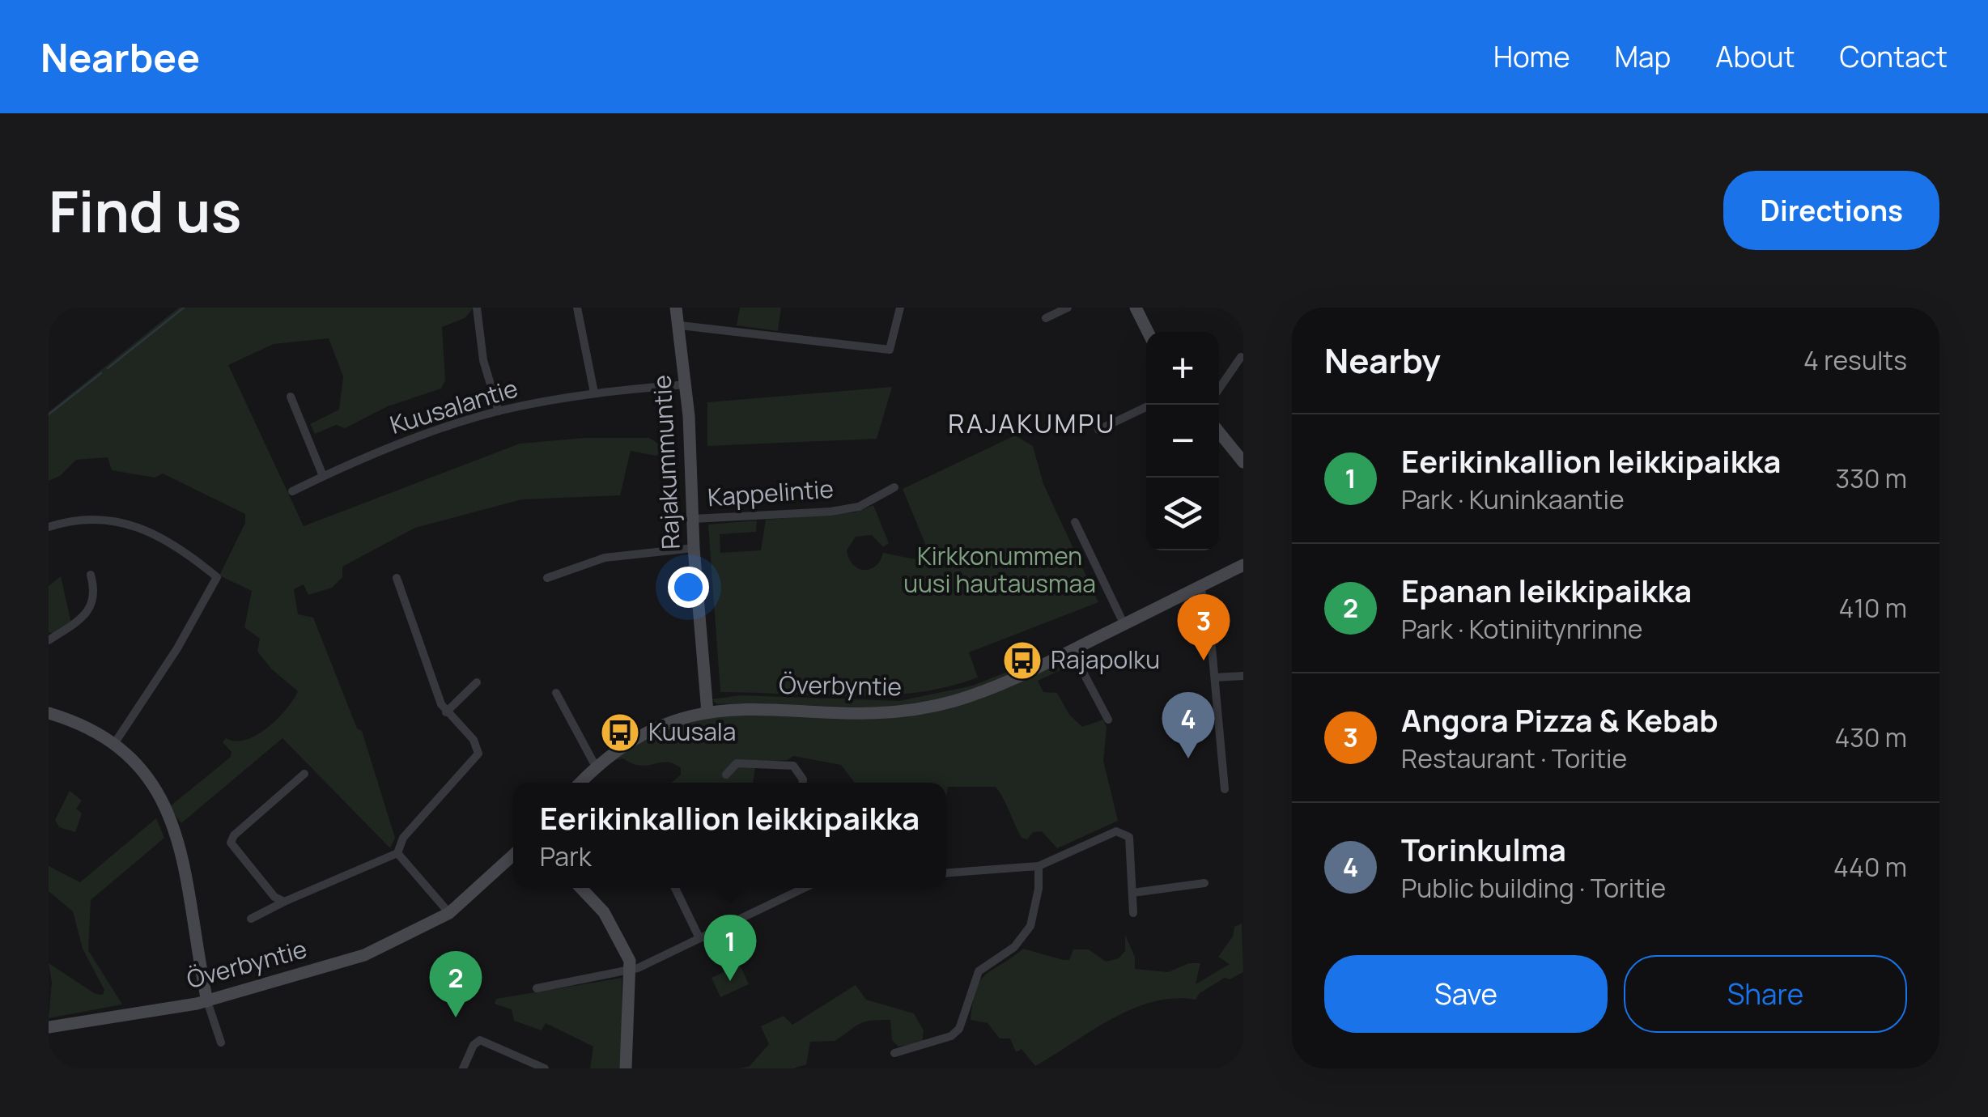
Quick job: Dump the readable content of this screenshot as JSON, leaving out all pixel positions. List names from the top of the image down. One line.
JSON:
{"streets":{"street":["Kuusalantie","Rajakummuntie","Kappelintie","Överbyntie"]},"crossings":[["Kuusalantie","Rajakummuntie"],["Rajakummuntie","Kappelintie"],["Rajakummuntie","Överbyntie"]],"districts":["RAJAKUMPU"],"parks":["Kirkkonummen uusi hautausmaa"],"places":{"bus stop":["Rajapolku","Kuusala"]},"page":{"header":"Nearbee","nav":["Home","Map","About","Contact"],"buttons":["Directions",["Save","Share"]],"title":"Find us","heading":["Nearby","4 results"],"map_buttons":["+","−"],"list":[{"mark":"1","name":"Eerikinkallion leikkipaikka","note":"Park · Kuninkaantie","value":"330 m"},{"mark":"2","name":"Epanan leikkipaikka","note":"Park · Kotiniitynrinne","value":"410 m"},{"mark":"3","name":"Angora Pizza & Kebab","note":"Restaurant · Toritie","value":"430 m"},{"mark":"4","name":"Torinkulma","note":"Public building · Toritie","value":"440 m"}],"pins":["3","4","1","2"],"popup":["Eerikinkallion leikkipaikka","Park"]}}
